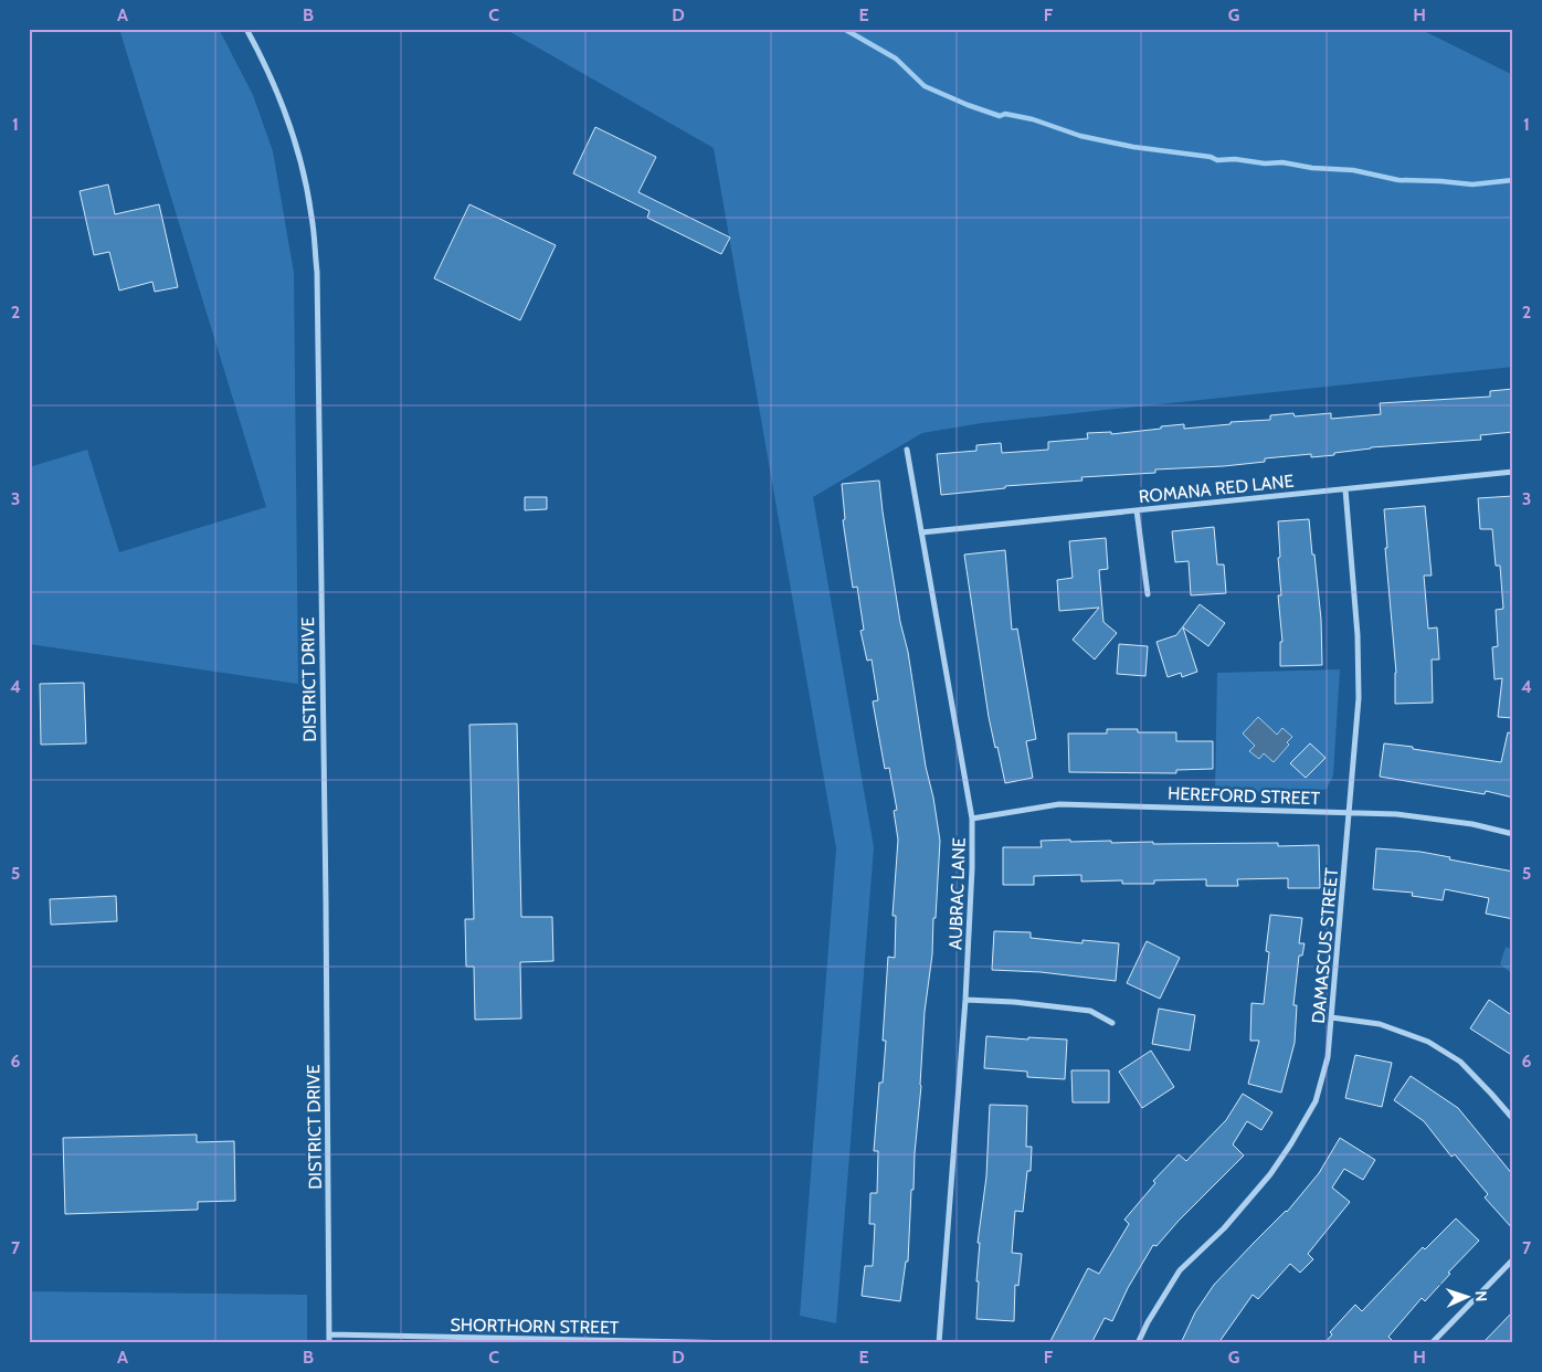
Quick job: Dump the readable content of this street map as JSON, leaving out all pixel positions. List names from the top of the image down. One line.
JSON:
{"streets":{"street":["ROMANA RED LANE","DISTRICT DRIVE","HEREFORD STREET","AUBRAC LANE","DAMASCUS STREET","SHORTHORN STREET"]},"crossings":[["ROMANA RED LANE","AUBRAC LANE"],["ROMANA RED LANE","DAMASCUS STREET"],["DISTRICT DRIVE","SHORTHORN STREET"],["HEREFORD STREET","AUBRAC LANE"],["HEREFORD STREET","DAMASCUS STREET"]],"north":"right","grid":{"columns":["A","B","C","D","E","F","G","H"],"rows":["1","2","3","4","5","6","7"]}}
